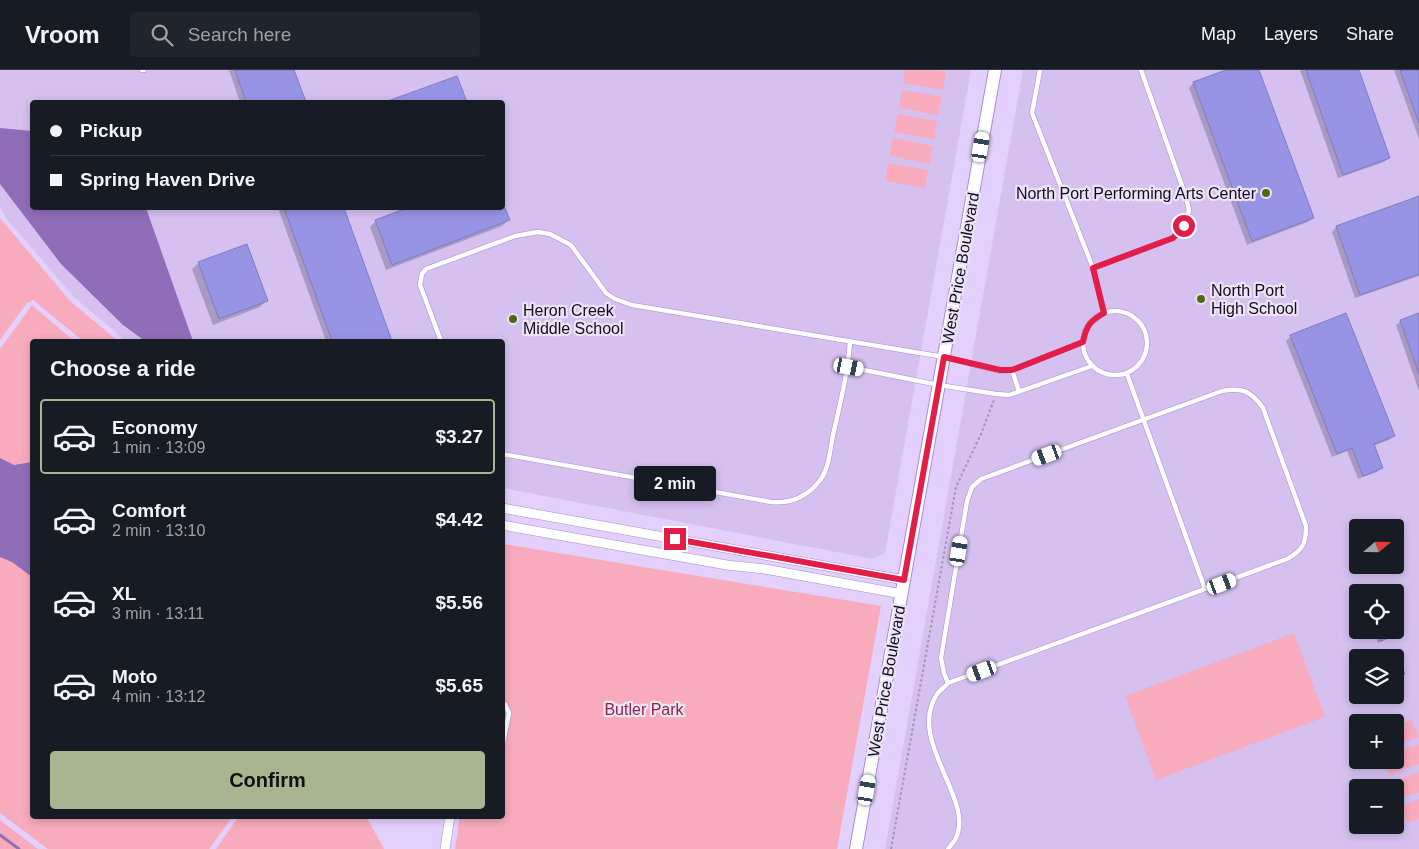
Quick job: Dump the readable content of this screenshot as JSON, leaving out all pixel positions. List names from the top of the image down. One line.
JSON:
{"streets":{"street":["West Price Boulevard"]},"parks":["Butler Park"],"places":["North Port Performing Arts Center","North Port High School","Heron Creek Middle School"],"north":"right","page":{"header":"Vroom","search":"Search here","nav":["Map","Layers","Share"],"banner":["Pickup","Spring Haven Drive"],"heading":"Choose a ride","list":[{"name":"Economy","note":"1 min · 13:09","value":"$3.27"},{"name":"Comfort","note":"2 min · 13:10","value":"$4.42"},{"name":"XL","note":"3 min · 13:11","value":"$5.56"},{"name":"Moto","note":"4 min · 13:12","value":"$5.65"}],"bubble":"2 min","map_buttons":["+","−"],"buttons":"Confirm"}}
